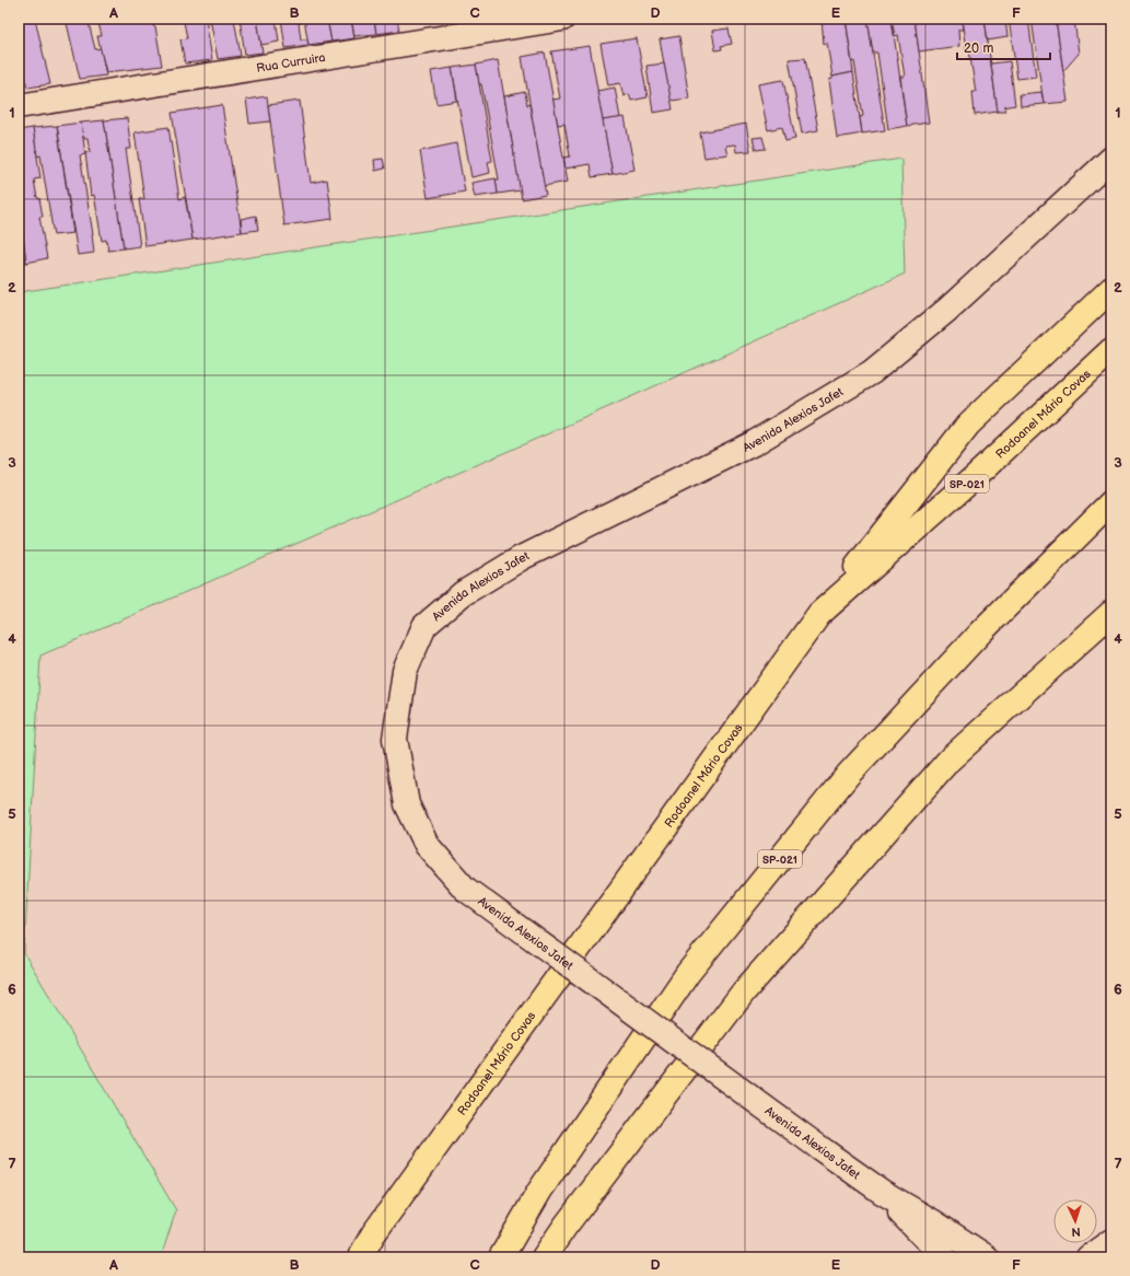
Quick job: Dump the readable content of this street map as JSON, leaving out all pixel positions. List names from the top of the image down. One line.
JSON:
{"streets":{"highway":["Rodoanel Mário Covas","SP-021"],"main road":["Rua Curruira","Avenida Alexios Jafet"]},"scale_bar":"20 m","north":"bottom","grid":{"columns":["A","B","C","D","E","F"],"rows":["1","2","3","4","5","6","7"]}}
